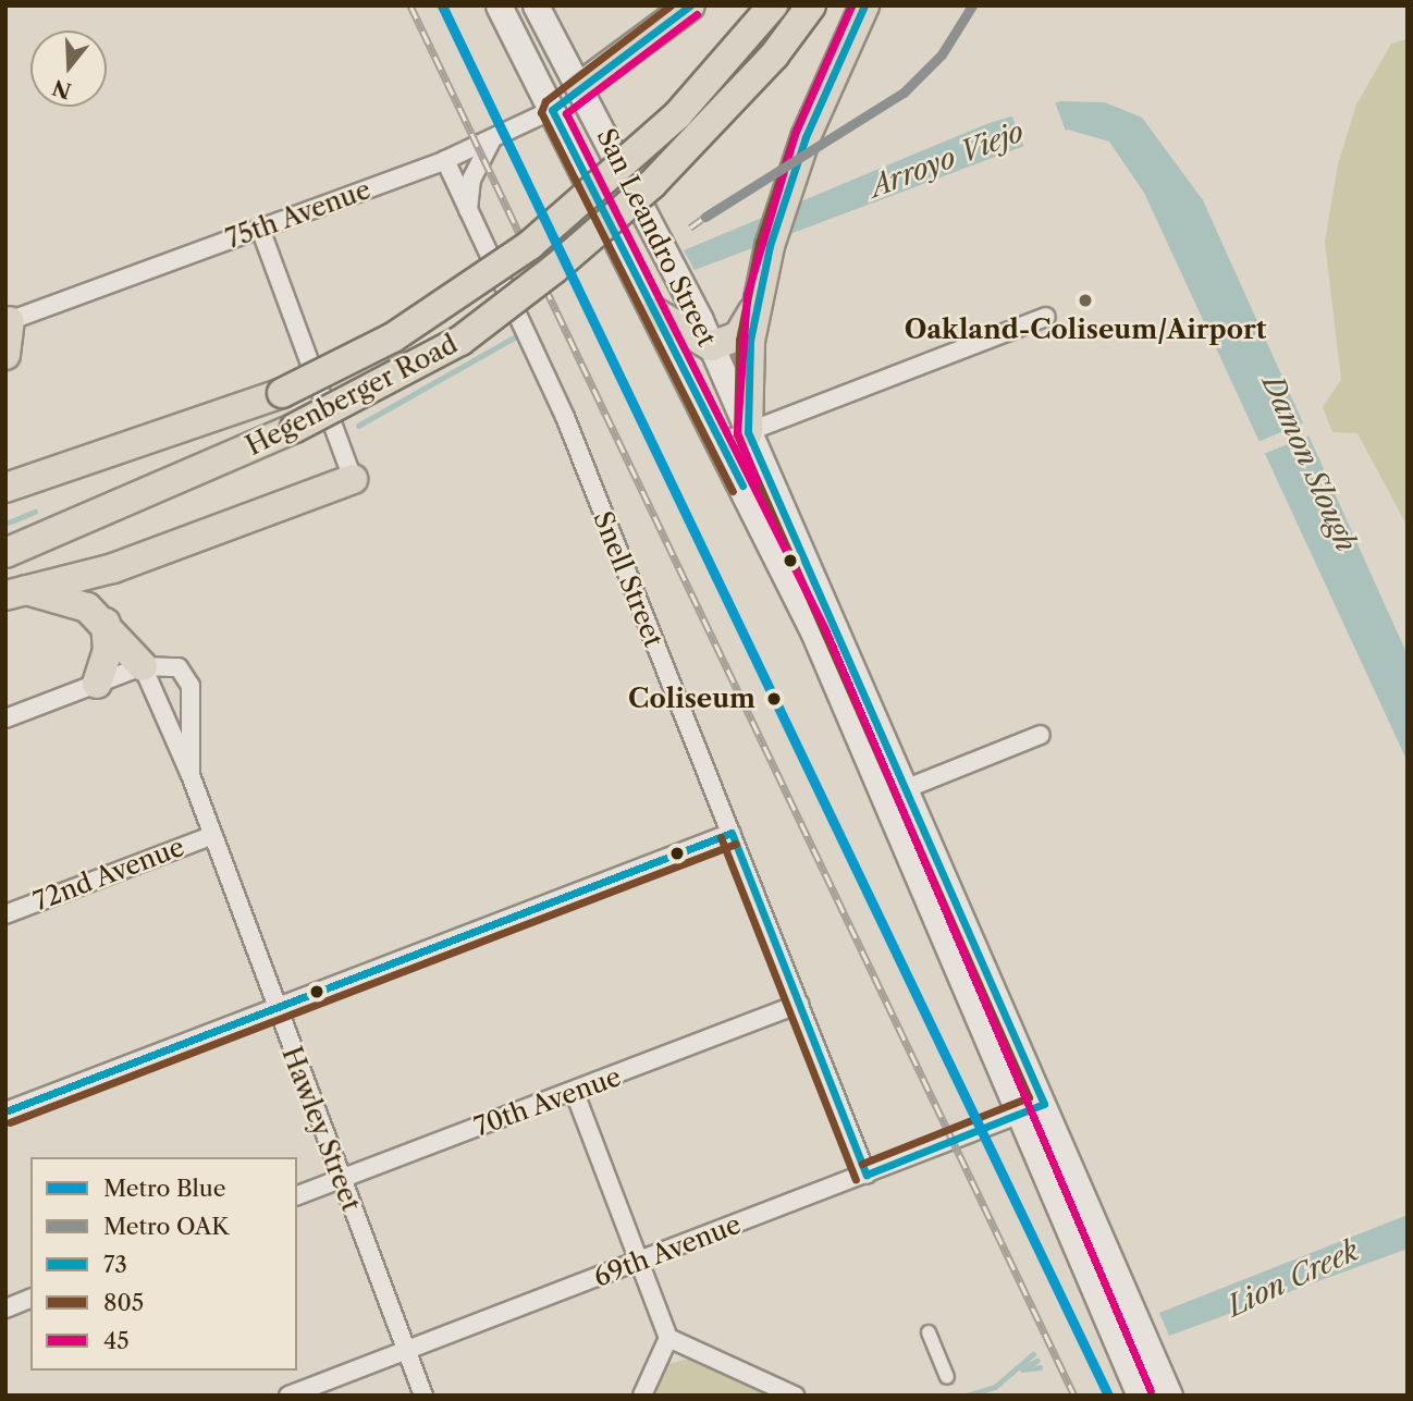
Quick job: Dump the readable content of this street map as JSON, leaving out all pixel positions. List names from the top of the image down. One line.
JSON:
{"streets":{"main road":["75th Avenue","San Leandro Street","Hegenberger Road"],"street":["Snell Street","72nd Avenue","70th Avenue","Hawley Street","69th Avenue"]},"crossings":[["75th Avenue","San Leandro Street"],["75th Avenue","Snell Street"],["San Leandro Street","69th Avenue"],["Snell Street","70th Avenue"],["Snell Street","69th Avenue"],["72nd Avenue","Hawley Street"],["70th Avenue","Hawley Street"],["Hawley Street","69th Avenue"]],"water":["Arroyo Viejo","Damon Slough","Lion Creek"],"places":["Oakland-Coliseum/Airport","Coliseum"],"lines":["metro line Blue","metro line OAK","transit line 73","transit line 805","transit line 45"],"legend":["Metro Blue","Metro OAK","73","805","45"],"north":"bottom"}
